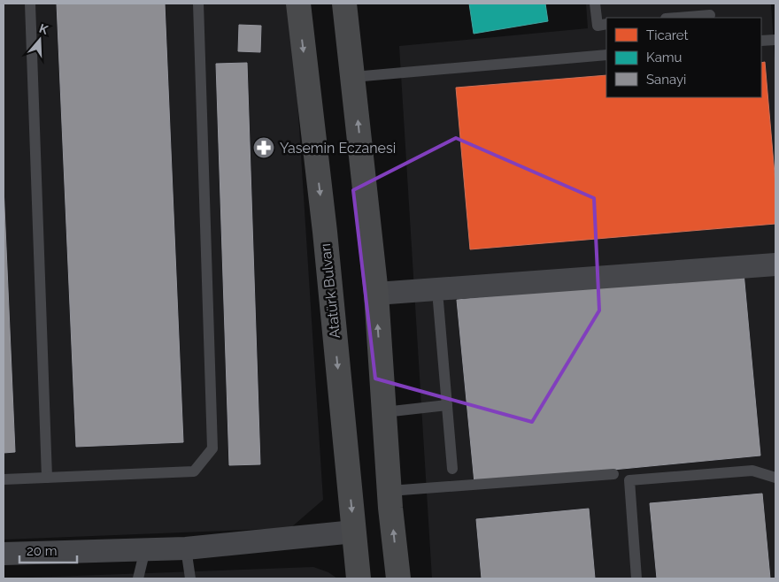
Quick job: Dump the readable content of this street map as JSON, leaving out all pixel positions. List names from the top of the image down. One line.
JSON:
{"streets":{"main road":["Atatürk Bulvarı"]},"places":{"pharmacy":["Yasemin Eczanesi"]},"legend":["Ticaret","Kamu","Sanayi"],"scale_bar":"20 m","north":"top"}
